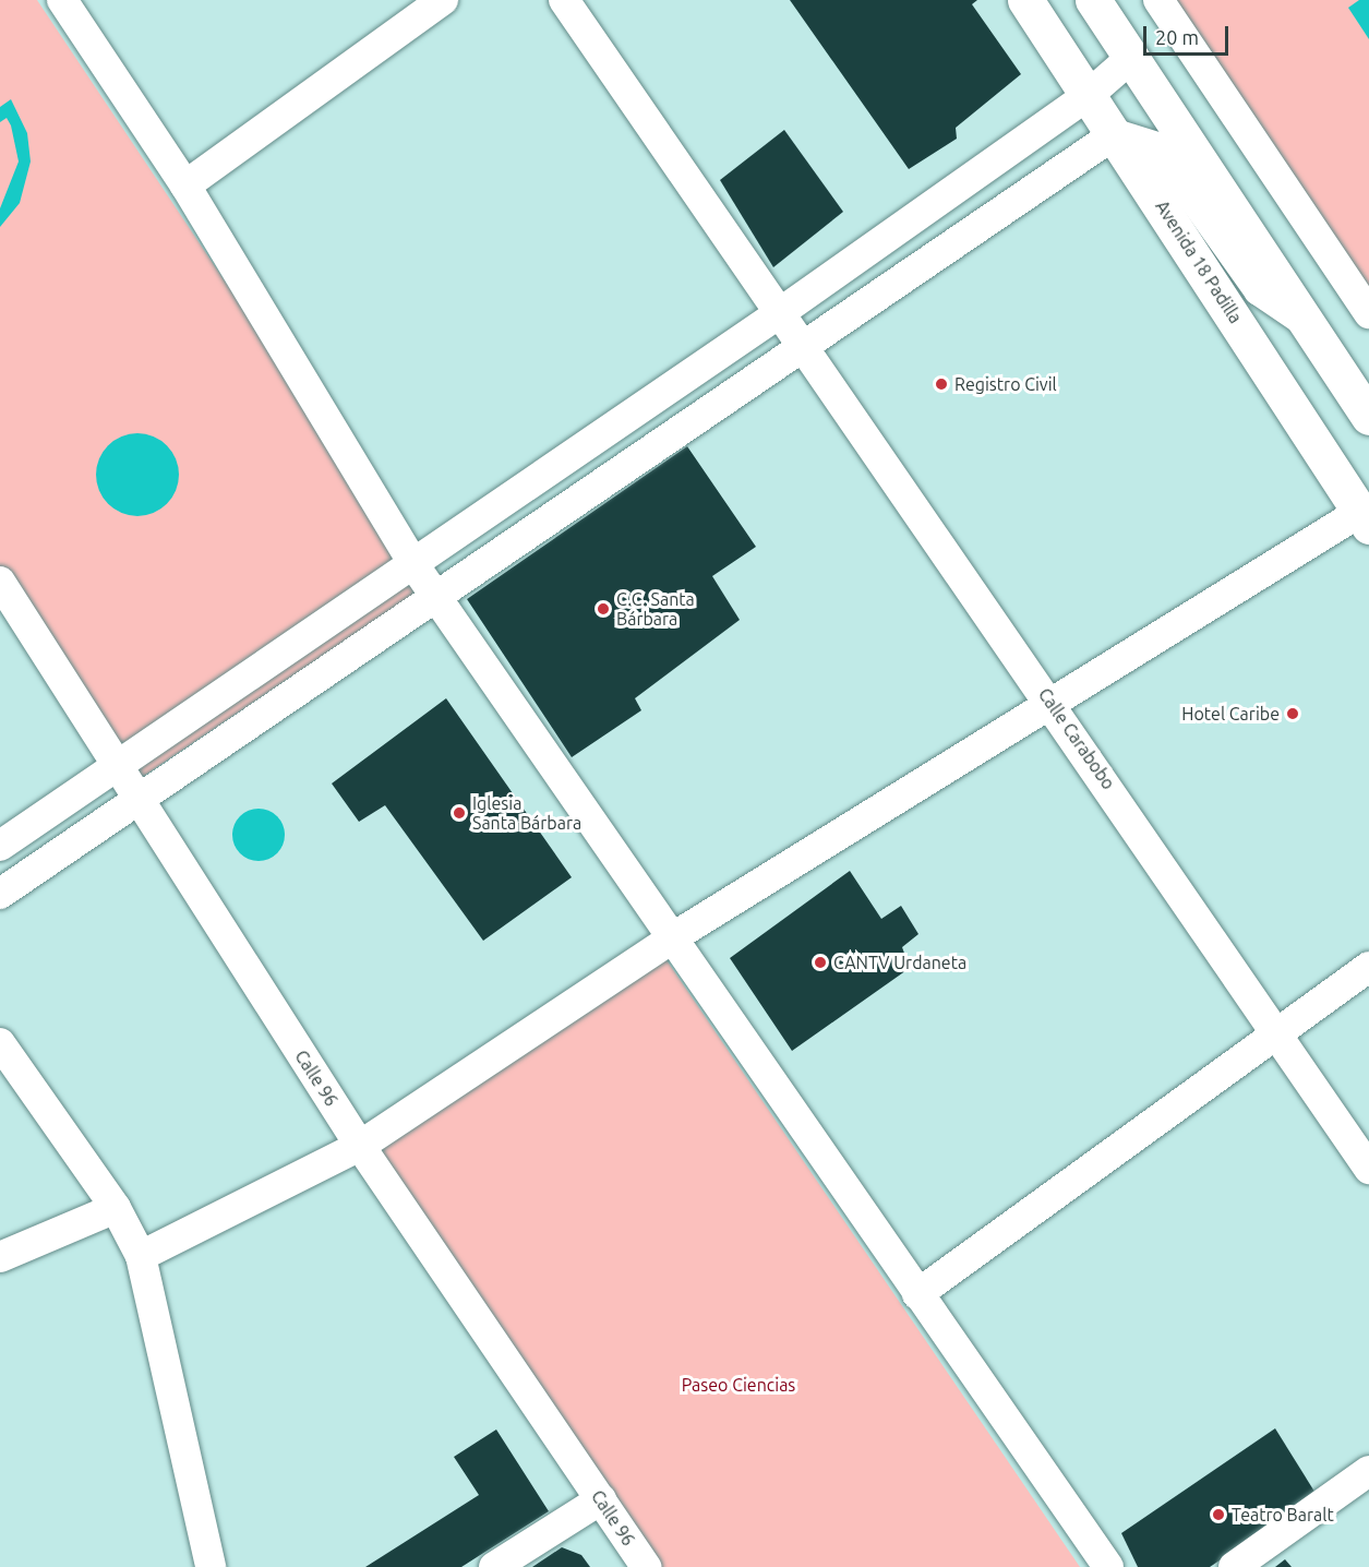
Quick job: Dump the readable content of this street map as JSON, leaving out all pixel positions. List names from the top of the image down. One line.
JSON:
{"streets":{"street":["Avenida 18 Padilla","Calle Carabobo","Calle 96"]},"parks":["Paseo Ciencias"],"places":["Registro Civil","C.C. Santa Bárbara","Hotel Caribe","Iglesia Santa Bárbara","CANTV Urdaneta","Teatro Baralt"],"scale_bar":"20 m"}
